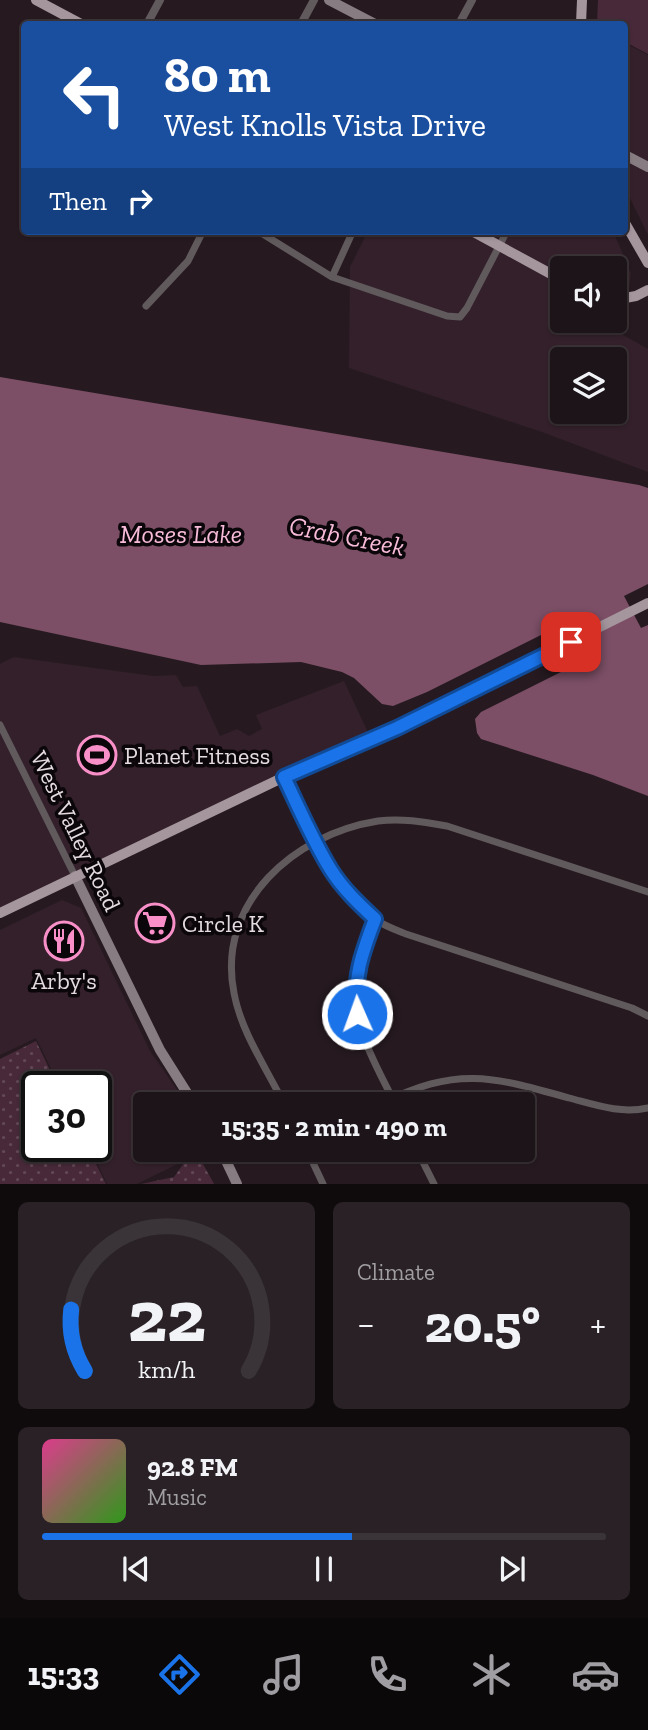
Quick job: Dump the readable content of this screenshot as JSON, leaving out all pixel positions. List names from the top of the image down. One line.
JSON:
{"streets":{"main road":["West Valley Road"]},"water":["Moses Lake","Crab Creek"],"places":{"sports":["Planet Fitness"],"supermarket":["Circle K"],"restaurant":["Arby's"]},"page":{"turn":["80 m","West Knolls Vista Drive"],"then":"Then","limit":"30","trip":"15:35 · 2 min · 490 m","tile":"Climate","heat":["−","20.5°","+"],"song":["92.8 FM","Music"],"tabs":"15:33","gauge":["22","km/h"]}}
